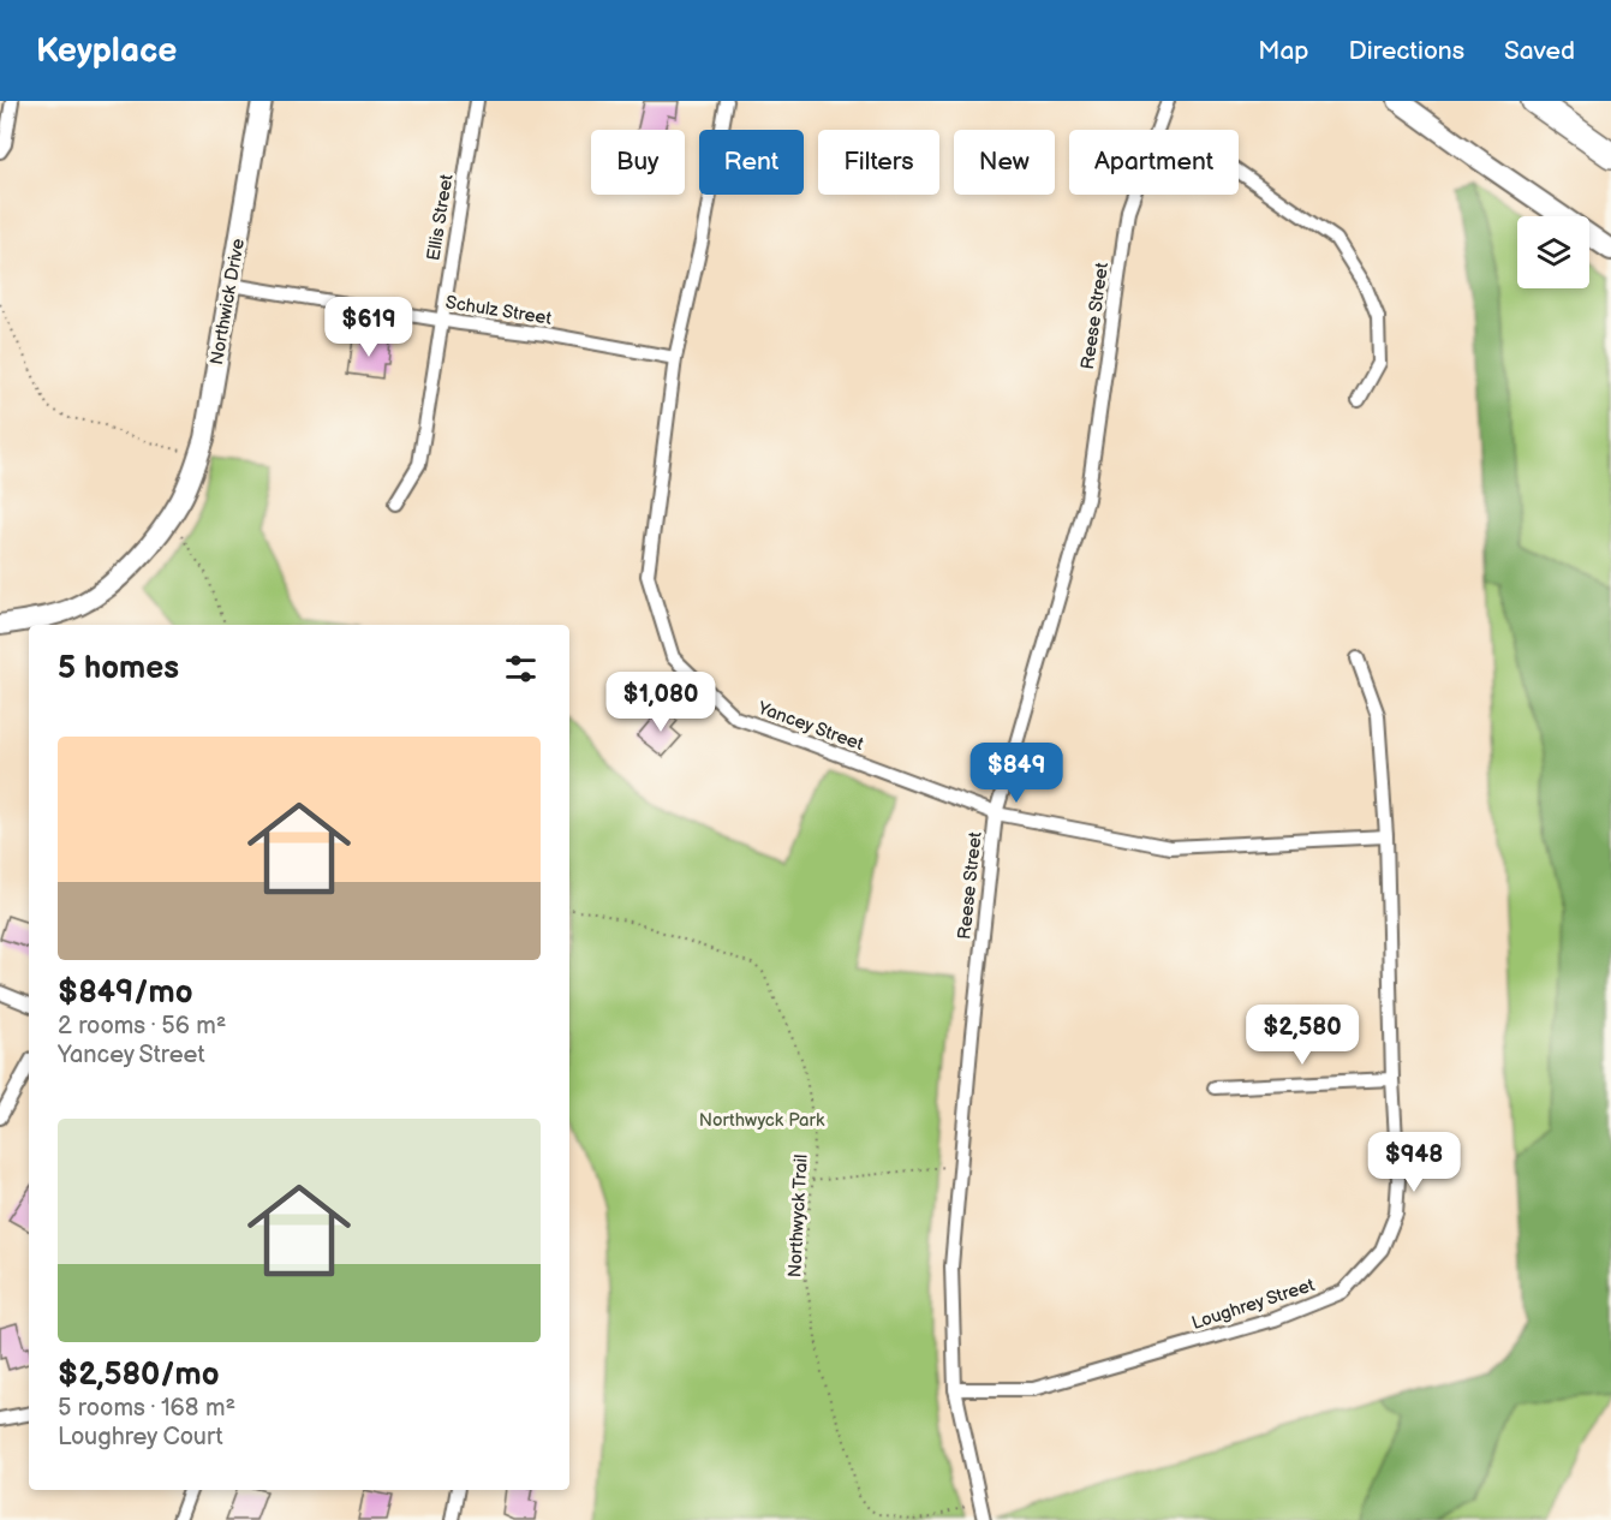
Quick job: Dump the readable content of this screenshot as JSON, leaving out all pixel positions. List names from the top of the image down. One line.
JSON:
{"streets":{"street":["Ellis Street","Northwick Drive","Schulz Street","Reese Street","Yancey Street","Loughrey Street"],"path":["Northwyck Trail"]},"crossings":[["Ellis Street","Schulz Street"],["Northwick Drive","Schulz Street"],["Schulz Street","Yancey Street"],["Reese Street","Yancey Street"],["Reese Street","Northwyck Trail"],["Reese Street","Loughrey Street"],["Yancey Street","Loughrey Street"]],"parks":["Northwyck Park"],"page":{"header":"Keyplace","nav":["Map","Directions","Saved"],"chip":["Buy","Rent","Filters","New","Apartment"],"price":["$619","$1,080","$849","$2,580","$948"],"heading":"5 homes","list":[{"name":"$849/mo","note":"2 rooms · 56 m² · Yancey Street"},{"name":"$2,580/mo","note":"5 rooms · 168 m² · Loughrey Court"}]}}
